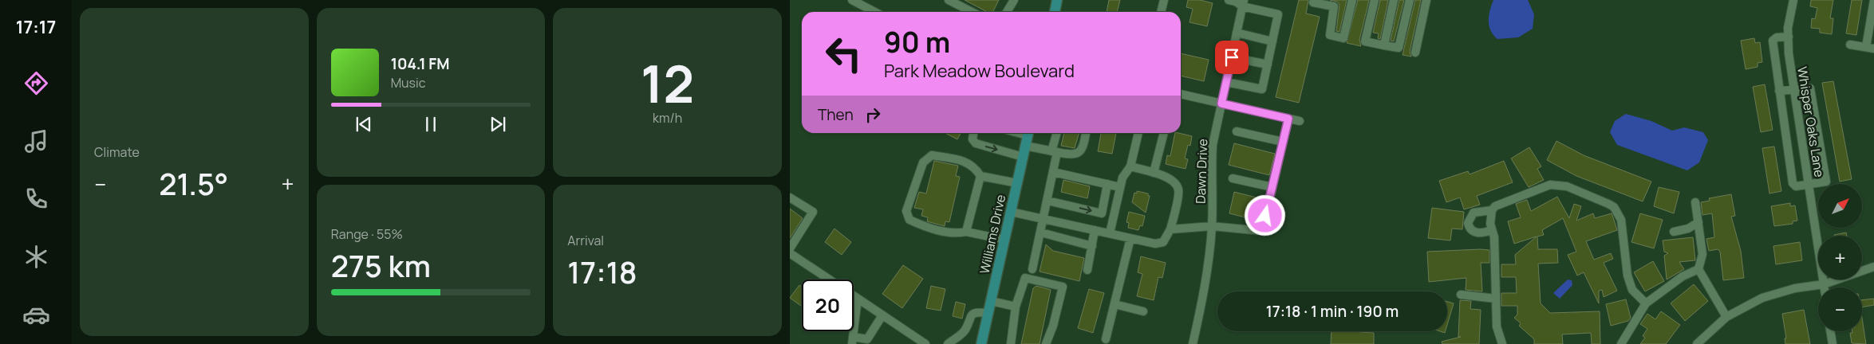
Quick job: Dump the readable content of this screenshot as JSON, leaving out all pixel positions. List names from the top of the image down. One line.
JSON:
{"streets":{"main road":["Williams Drive"],"street":["Whisper Oaks Lane","Dawn Drive"]},"north":"top right","page":{"tabs":"17:17","tile":["Climate",["12","km/h"],["Range · 55%","275 km"],["Arrival","17:18"]],"turn":["90 m","Park Meadow Boulevard"],"song":["104.1 FM","Music"],"then":"Then","heat":["−","21.5°","+"],"map_buttons":["+","−"],"limit":"20","trip":"17:18 · 1 min · 190 m"}}
